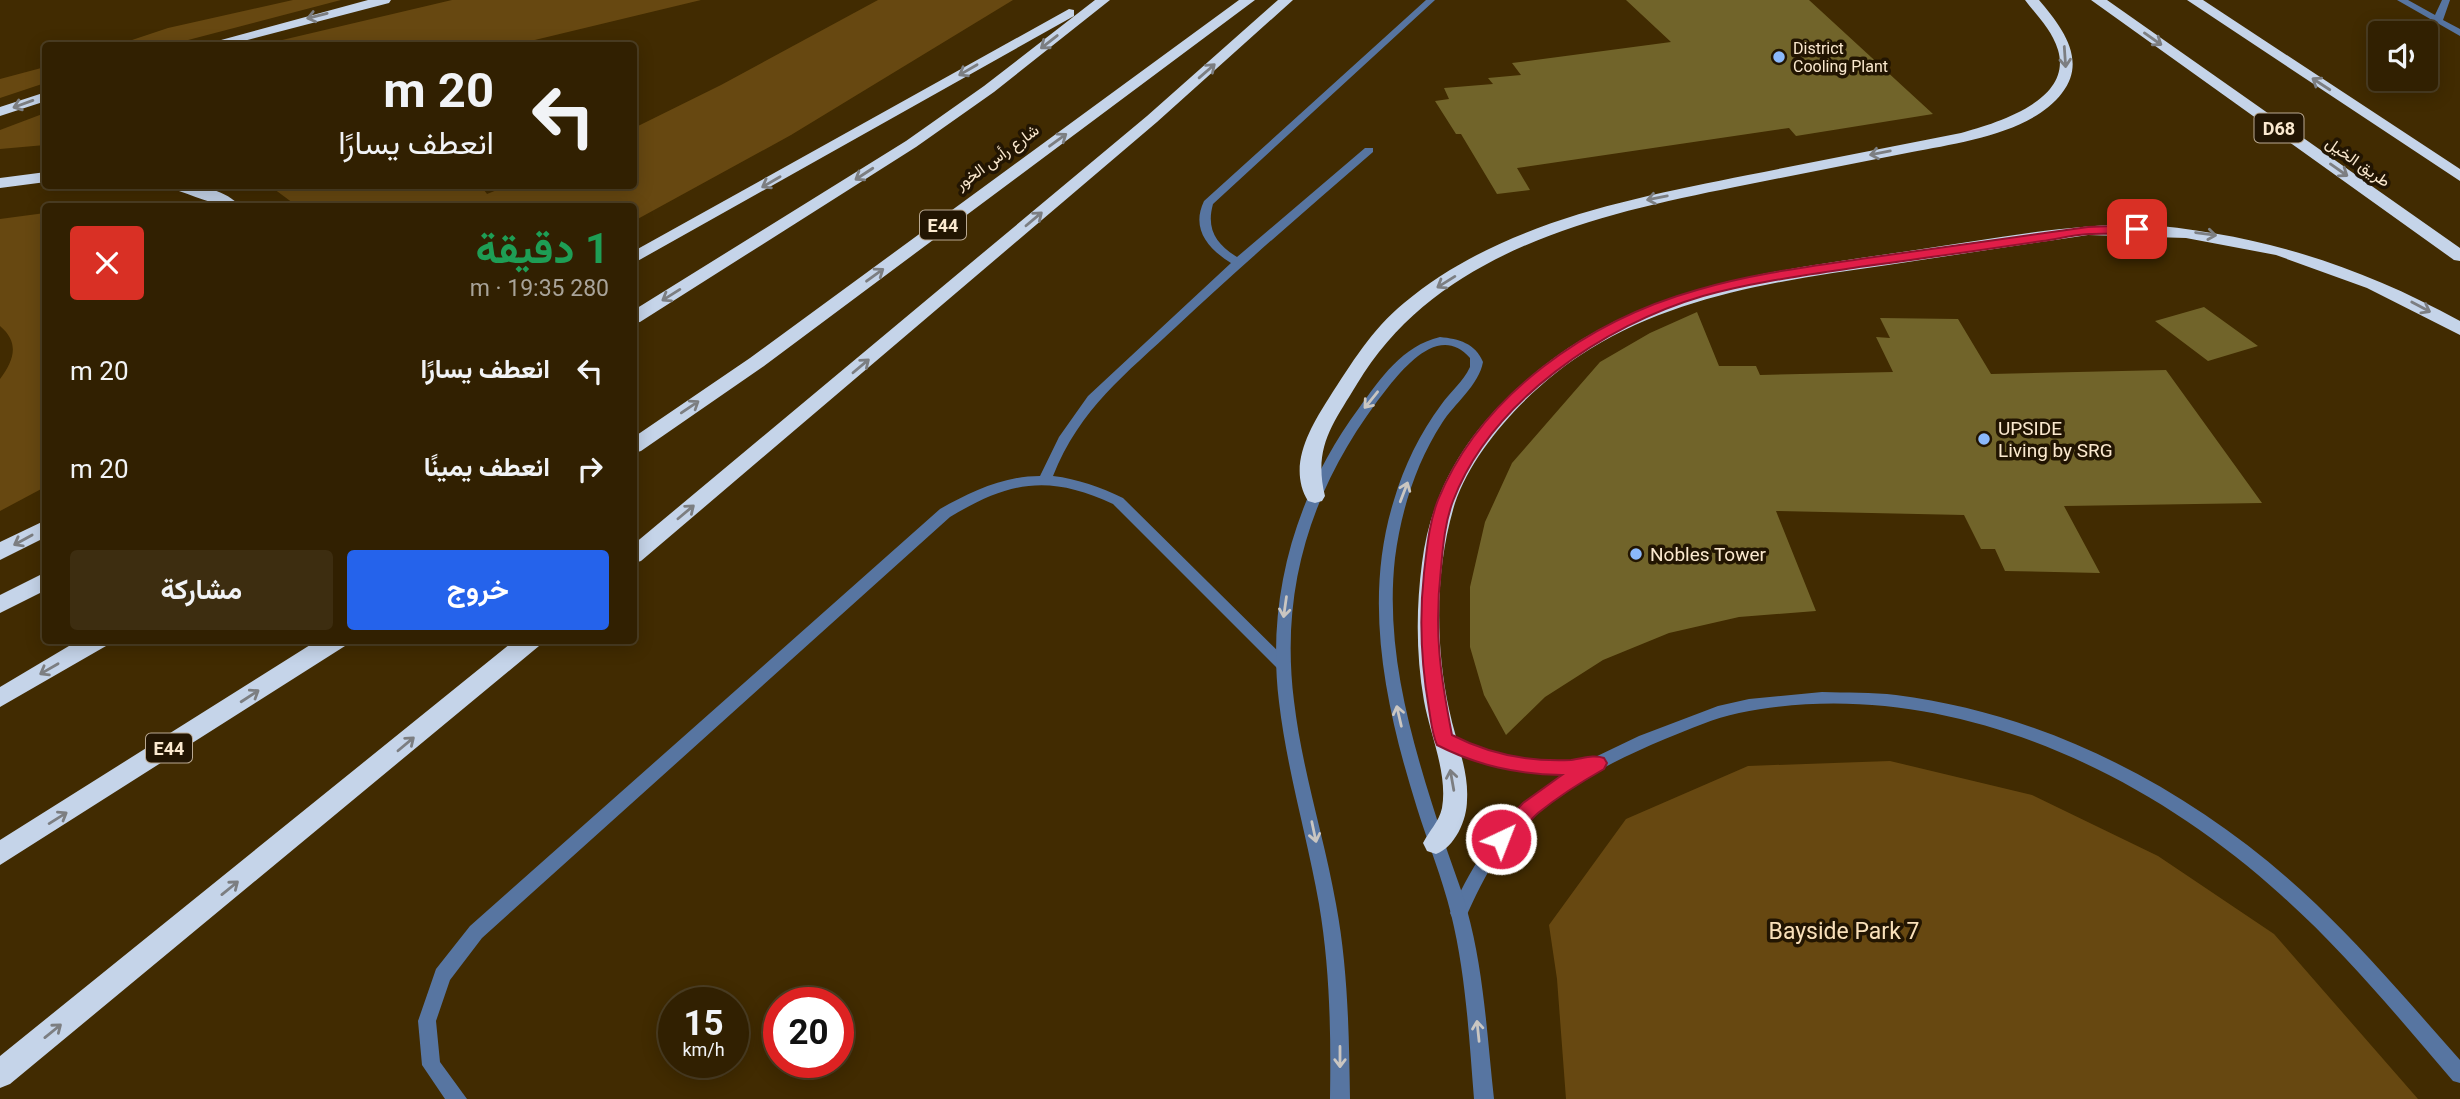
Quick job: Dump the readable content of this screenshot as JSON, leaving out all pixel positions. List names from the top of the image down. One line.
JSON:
{"streets":{"highway":["D68","شارع رأس الخور","طريق الخيل","E44"]},"parks":["Bayside Park 7"],"places":["District Cooling Plant","UPSIDE Living by SRG","Nobles Tower"],"page":{"turn":["20 m","انعطف يسارًا"],"heading":["1 دقيقة","280 m · 19:35"],"list":[{"name":"انعطف يسارًا","value":"20 m"},{"name":"انعطف يمينًا","value":"20 m"}],"buttons":["خروج","مشاركة"],"speed":"15 km/h","limit":"20"}}
